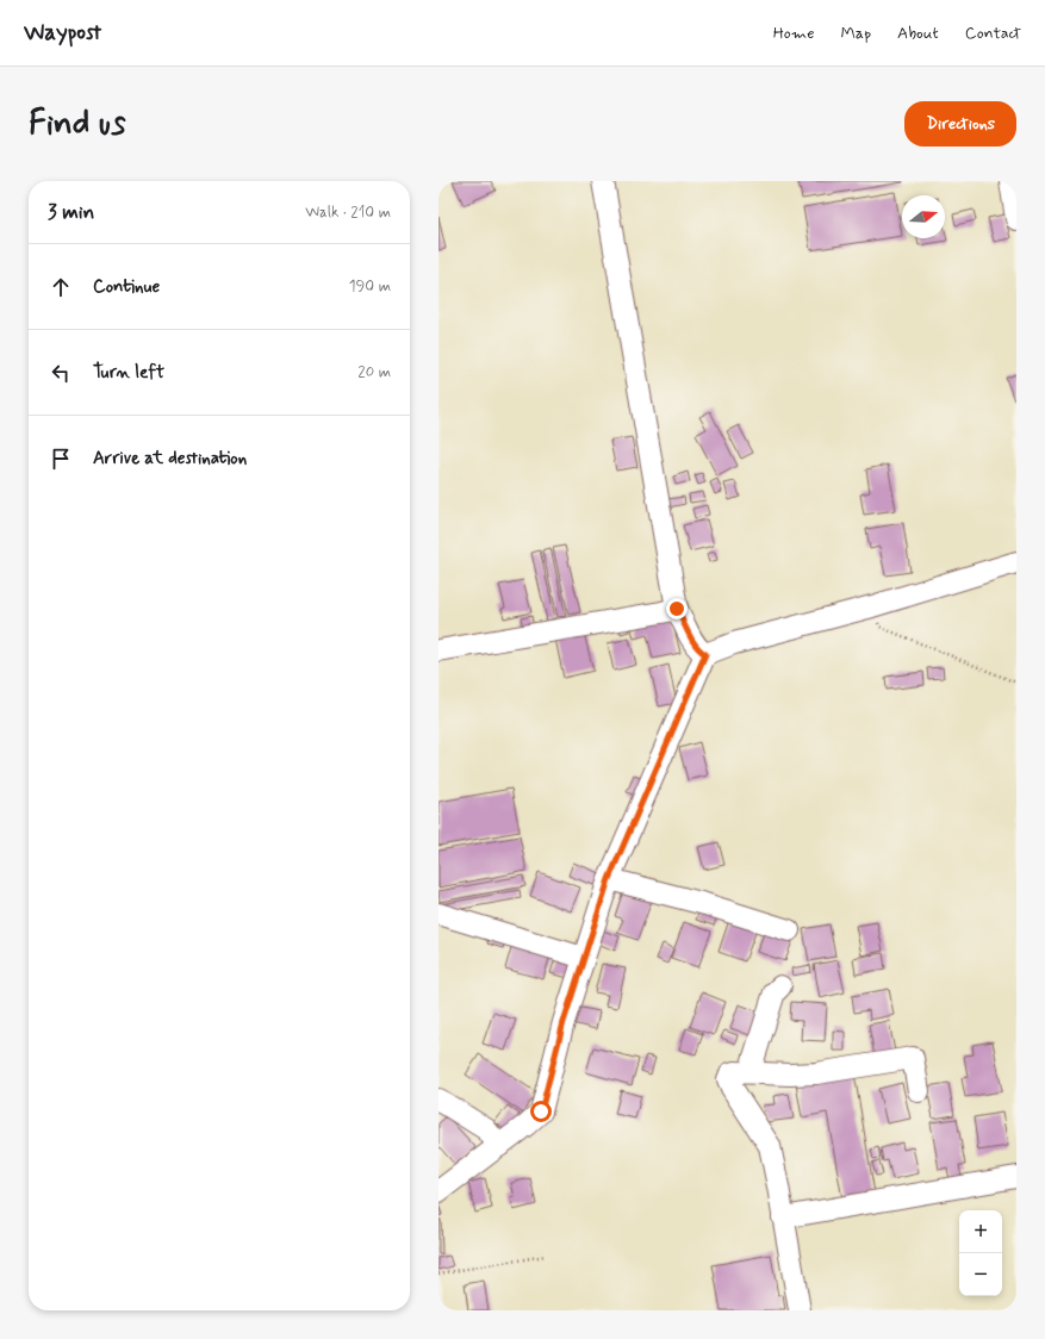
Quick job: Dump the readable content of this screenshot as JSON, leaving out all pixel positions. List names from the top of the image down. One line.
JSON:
{"north":"right","page":{"header":"Waypost","nav":["Home","Map","About","Contact"],"buttons":"Directions","title":"Find us","heading":["3 min","Walk · 210 m"],"list":[["Continue","190 m"],["Turn left","20 m"],"Arrive at destination"],"map_buttons":["+","−"]}}
